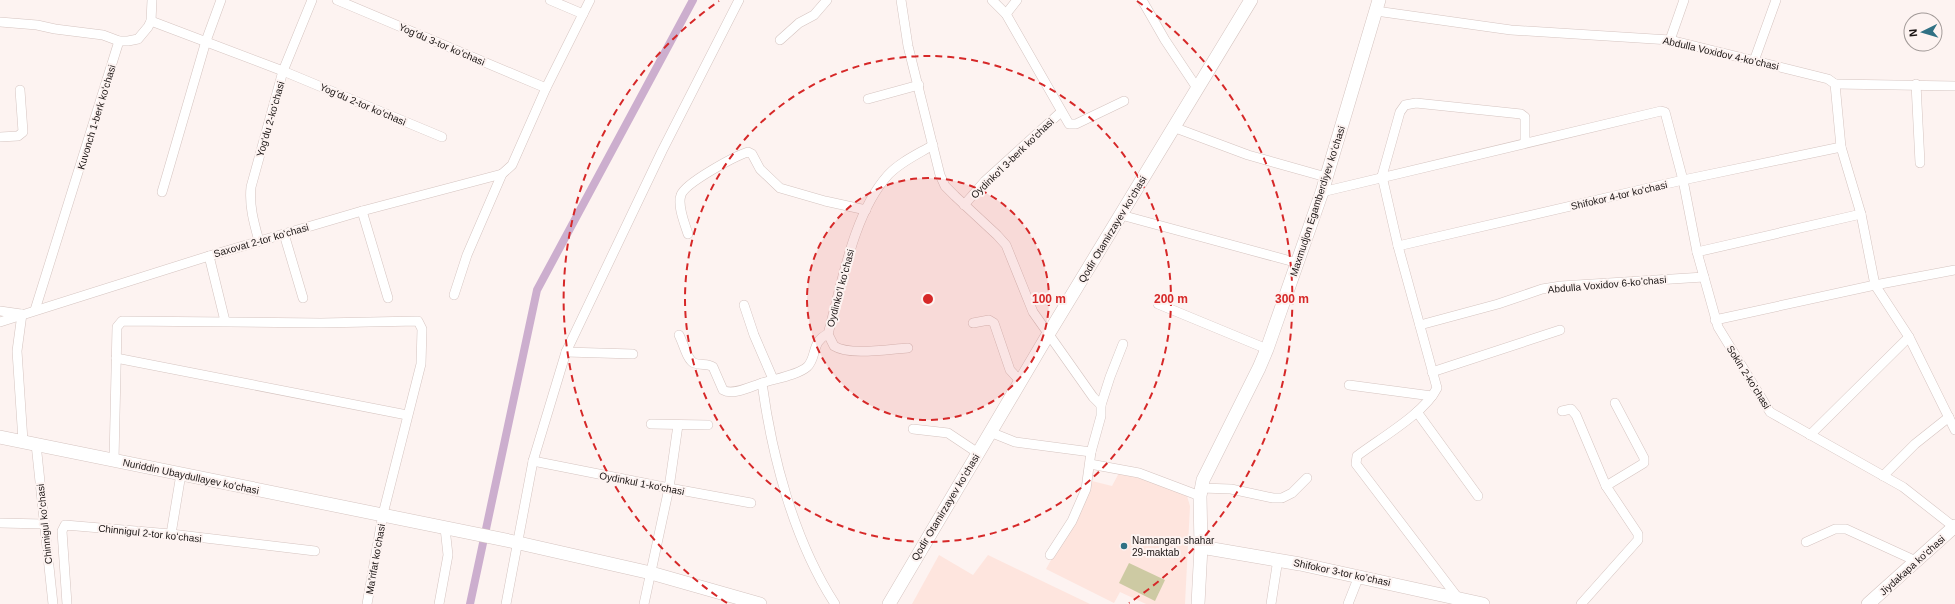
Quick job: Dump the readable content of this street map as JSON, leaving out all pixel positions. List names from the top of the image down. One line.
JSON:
{"streets":{"main road":["Maxmudjon Egamberdiyev koʻchasi","Qodir Otamirzayev koʻchasi","Nuriddin Ubaydullayev koʻchasi","Jiydakapa ko'chasi","Shifokor 3-tor koʼchasi"],"street":["Yogʻdu 3-tor koʻchasi","Abdulla Voxidov 4-ko'chasi","Yogʻdu 2-tor koʻchasi","Kuvonch 1-berk koʻchasi","Yogʻdu 2-koʻchasi","Oydinko'l 3-berk ko'chasi","Shifokor 4-tor ko'chasi","Saxovat 2-tor koʻchasi","Abdulla Voxidov 6-koʼchasi","Oydinkoʻl koʻchasi","Sokin 2-koʼchasi","Oydinkul 1-ko'chasi","Chinnigul koʻchasi","Chinnigul 2-tor koʻchasi","Maʼrifat ko'chasi"]},"crossings":[["Abdulla Voxidov 4-ko'chasi","Maxmudjon Egamberdiyev koʻchasi"],["Yogʻdu 2-tor koʻchasi","Yogʻdu 2-koʻchasi"],["Kuvonch 1-berk koʻchasi","Saxovat 2-tor koʻchasi"],["Yogʻdu 2-koʻchasi","Saxovat 2-tor koʻchasi"],["Shifokor 4-tor ko'chasi","Sokin 2-koʼchasi"],["Maxmudjon Egamberdiyev koʻchasi","Shifokor 3-tor koʼchasi"],["Abdulla Voxidov 6-koʼchasi","Sokin 2-koʼchasi"],["Sokin 2-koʼchasi","Jiydakapa ko'chasi"],["Nuriddin Ubaydullayev koʻchasi","Chinnigul koʻchasi"],["Nuriddin Ubaydullayev koʻchasi","Maʼrifat ko'chasi"]],"places":["Namangan shahar 29-maktab"],"north":"left","rings":["100 m","200 m","300 m"]}
